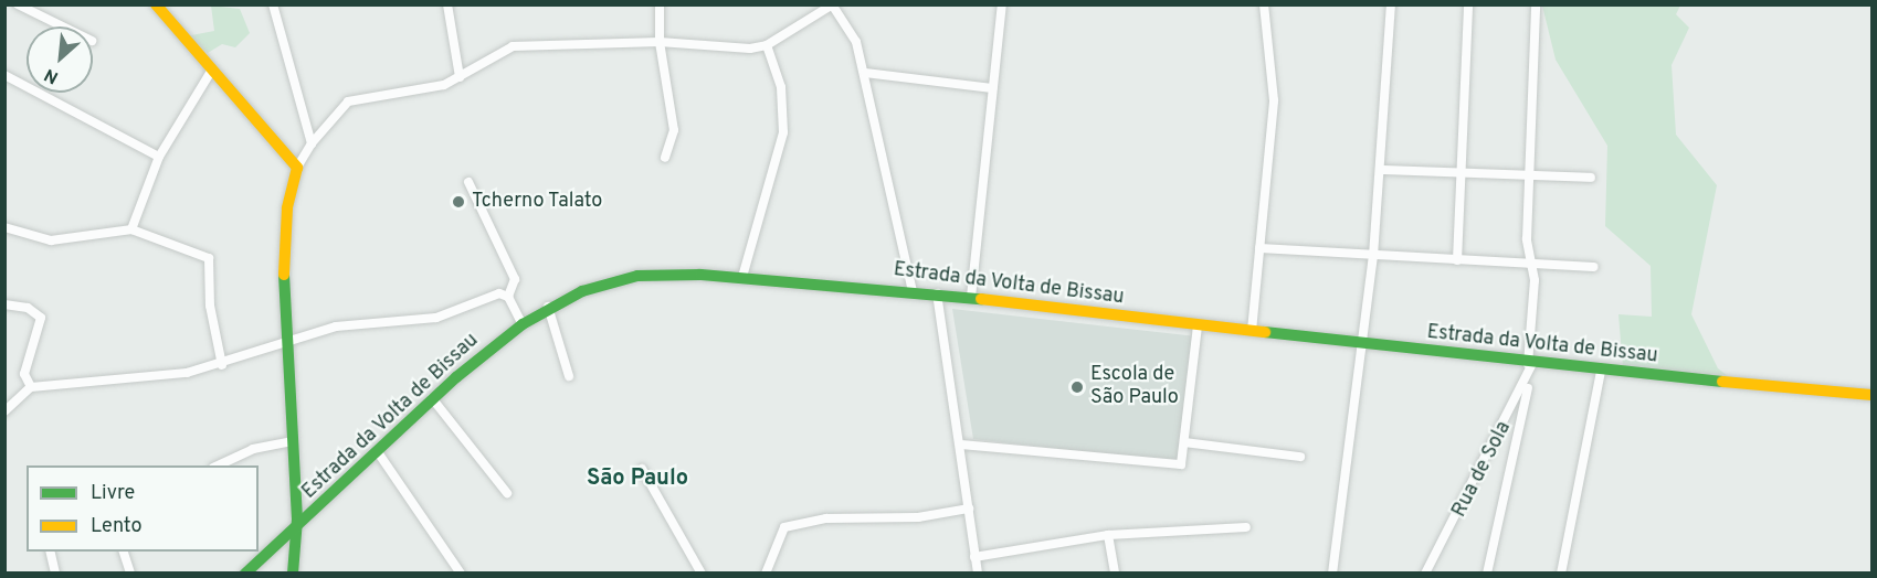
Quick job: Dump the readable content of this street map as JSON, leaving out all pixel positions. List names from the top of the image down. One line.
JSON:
{"streets":{"main road":["Estrada da Volta de Bissau"],"street":["Rua de Sola"]},"crossings":[["Estrada da Volta de Bissau","Rua de Sola"]],"districts":["São Paulo"],"places":["Tcherno Talato","Escola de São Paulo"],"legend":["Livre","Lento"],"north":"bottom left"}
